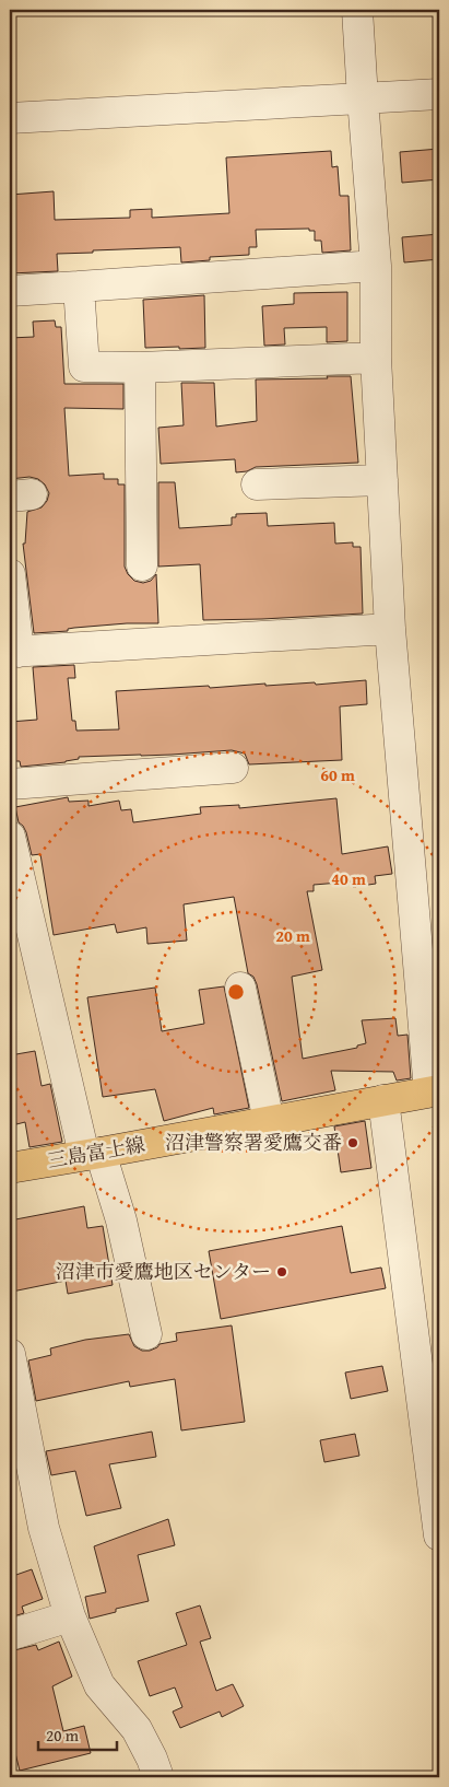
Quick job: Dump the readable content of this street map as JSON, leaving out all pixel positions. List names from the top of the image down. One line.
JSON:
{"streets":{"main road":["三島富士線"]},"places":["沼津警察署愛鷹交番","沼津市愛鷹地区センター"],"scale_bar":"20 m","rings":["60 m","40 m","20 m"]}
